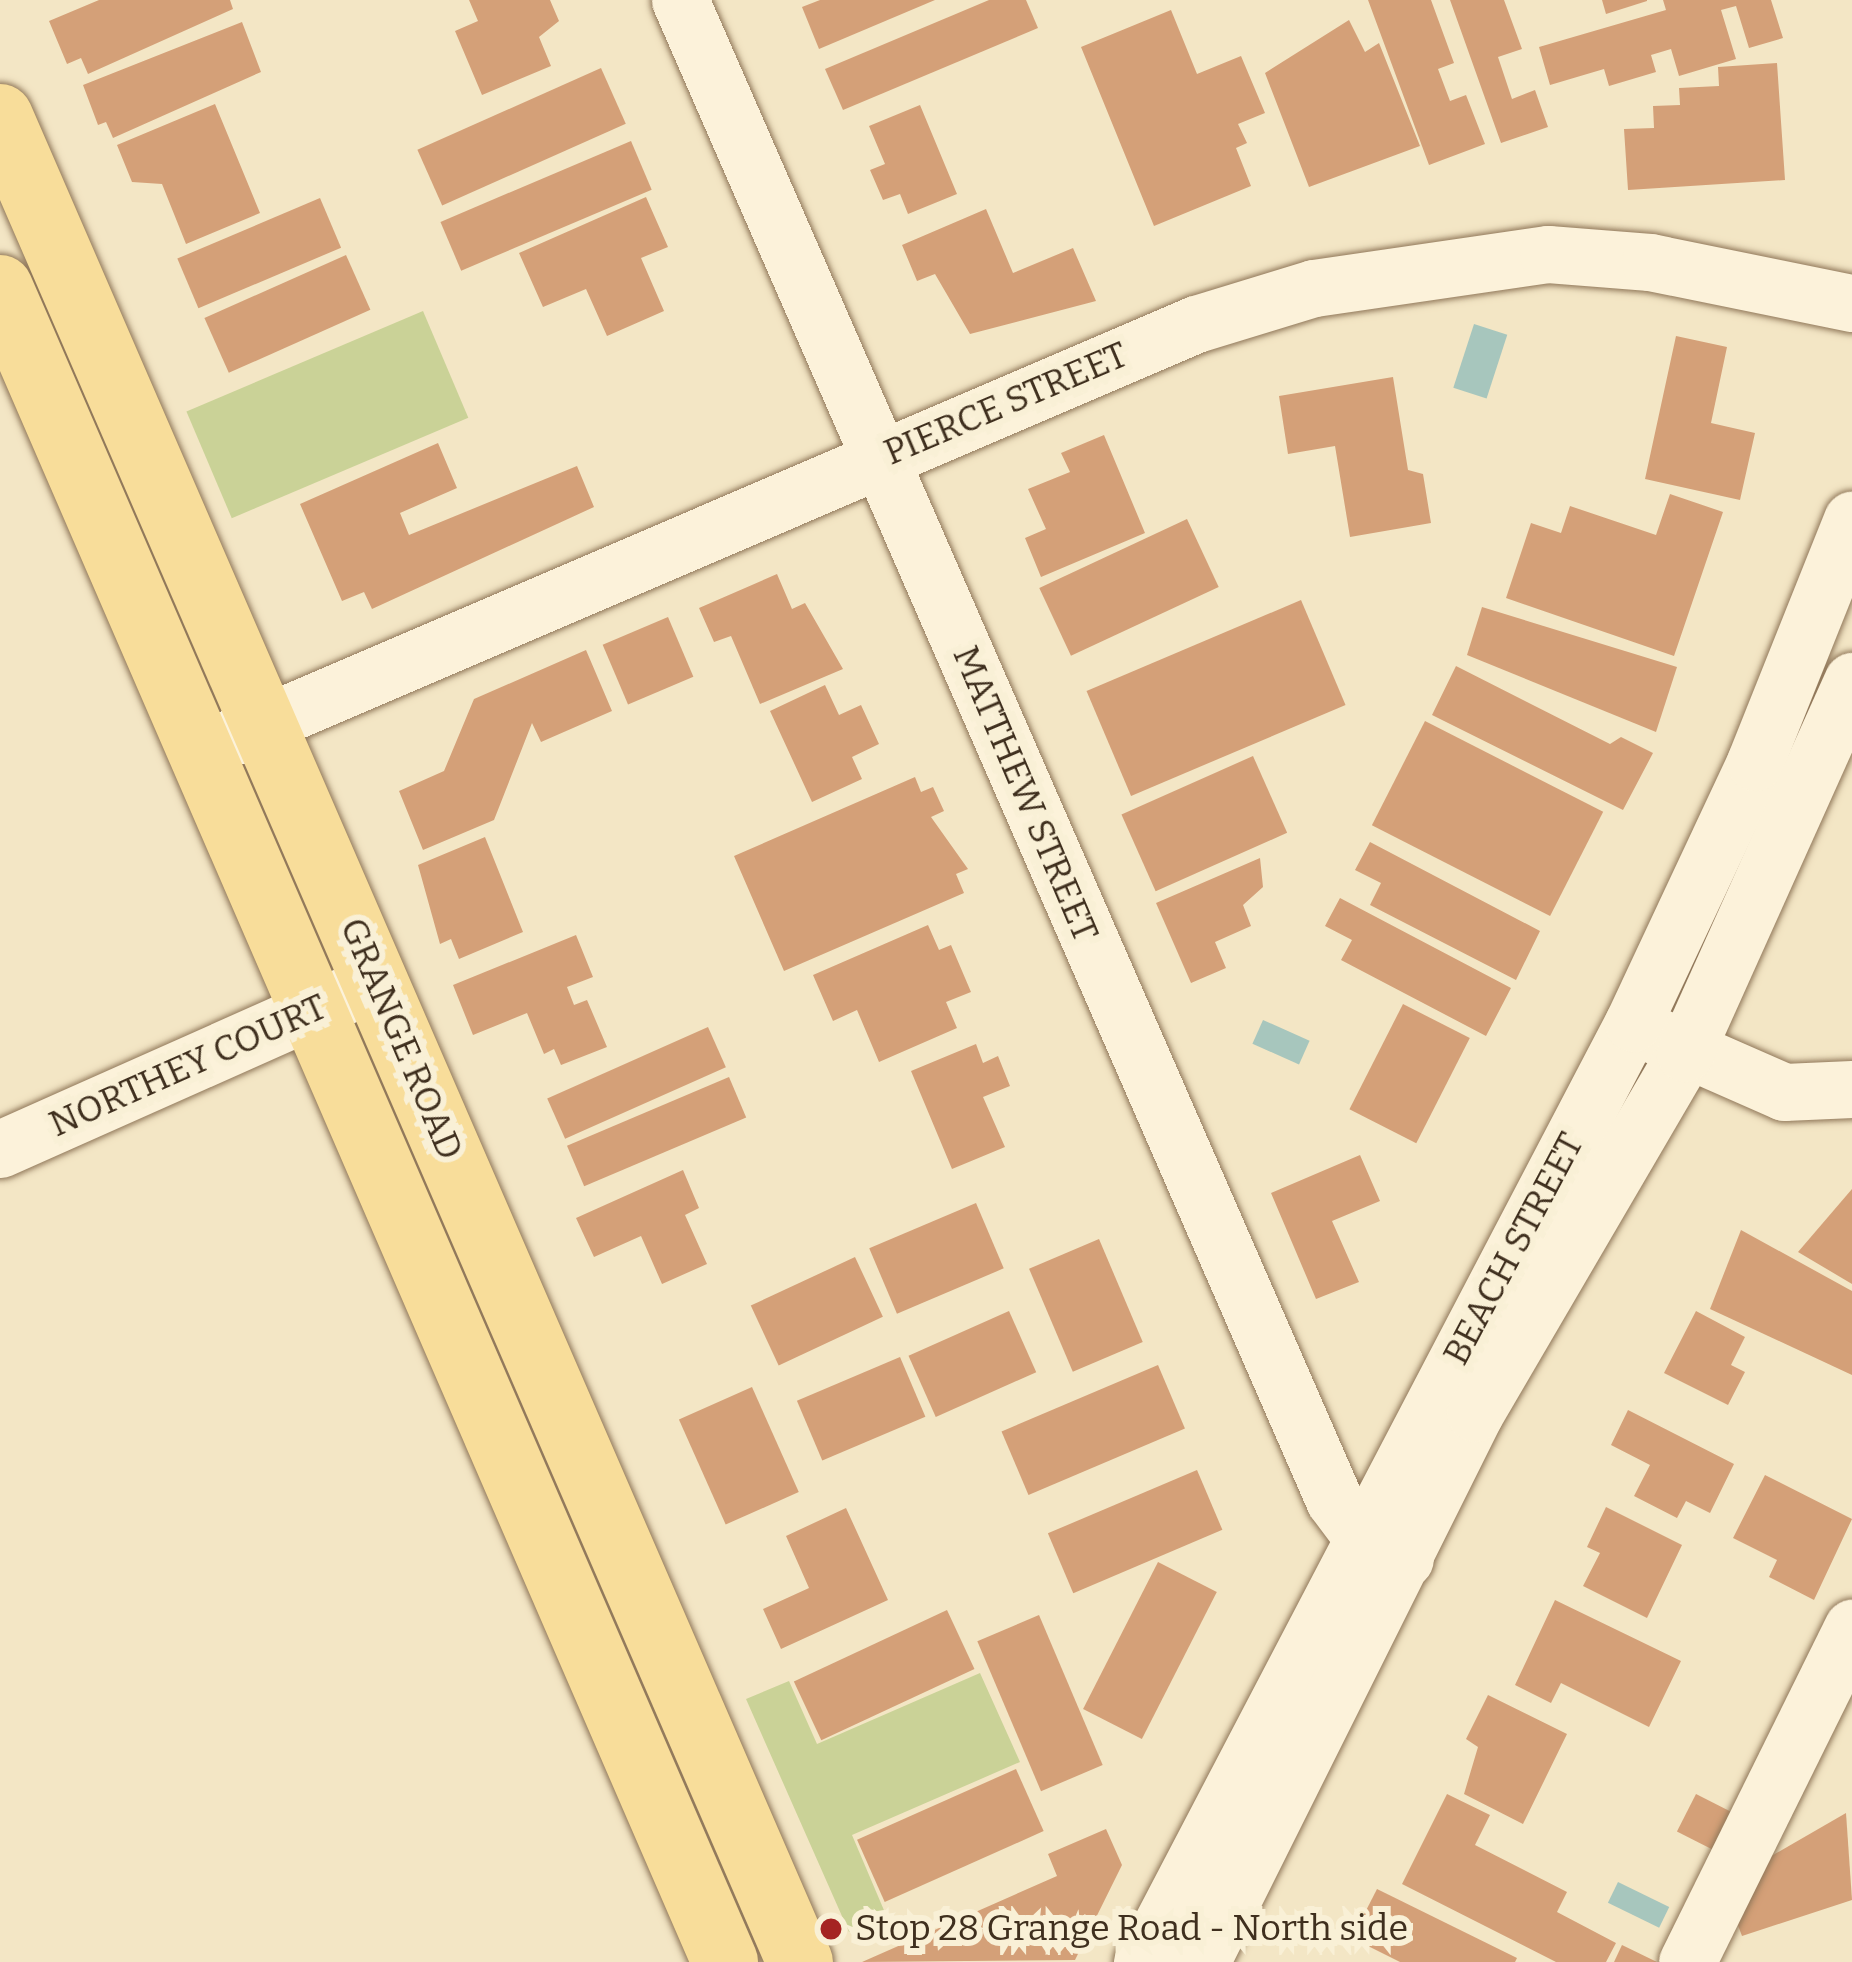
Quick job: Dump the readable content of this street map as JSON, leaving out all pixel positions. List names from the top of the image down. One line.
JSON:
{"streets":{"main road":["GRANGE ROAD"],"street":["PIERCE STREET","MATTHEW STREET","NORTHEY COURT","BEACH STREET"]},"crossings":[["PIERCE STREET","MATTHEW STREET"],["PIERCE STREET","GRANGE ROAD"],["MATTHEW STREET","BEACH STREET"],["GRANGE ROAD","NORTHEY COURT"]],"places":["Stop 28 Grange Road - North side"]}
